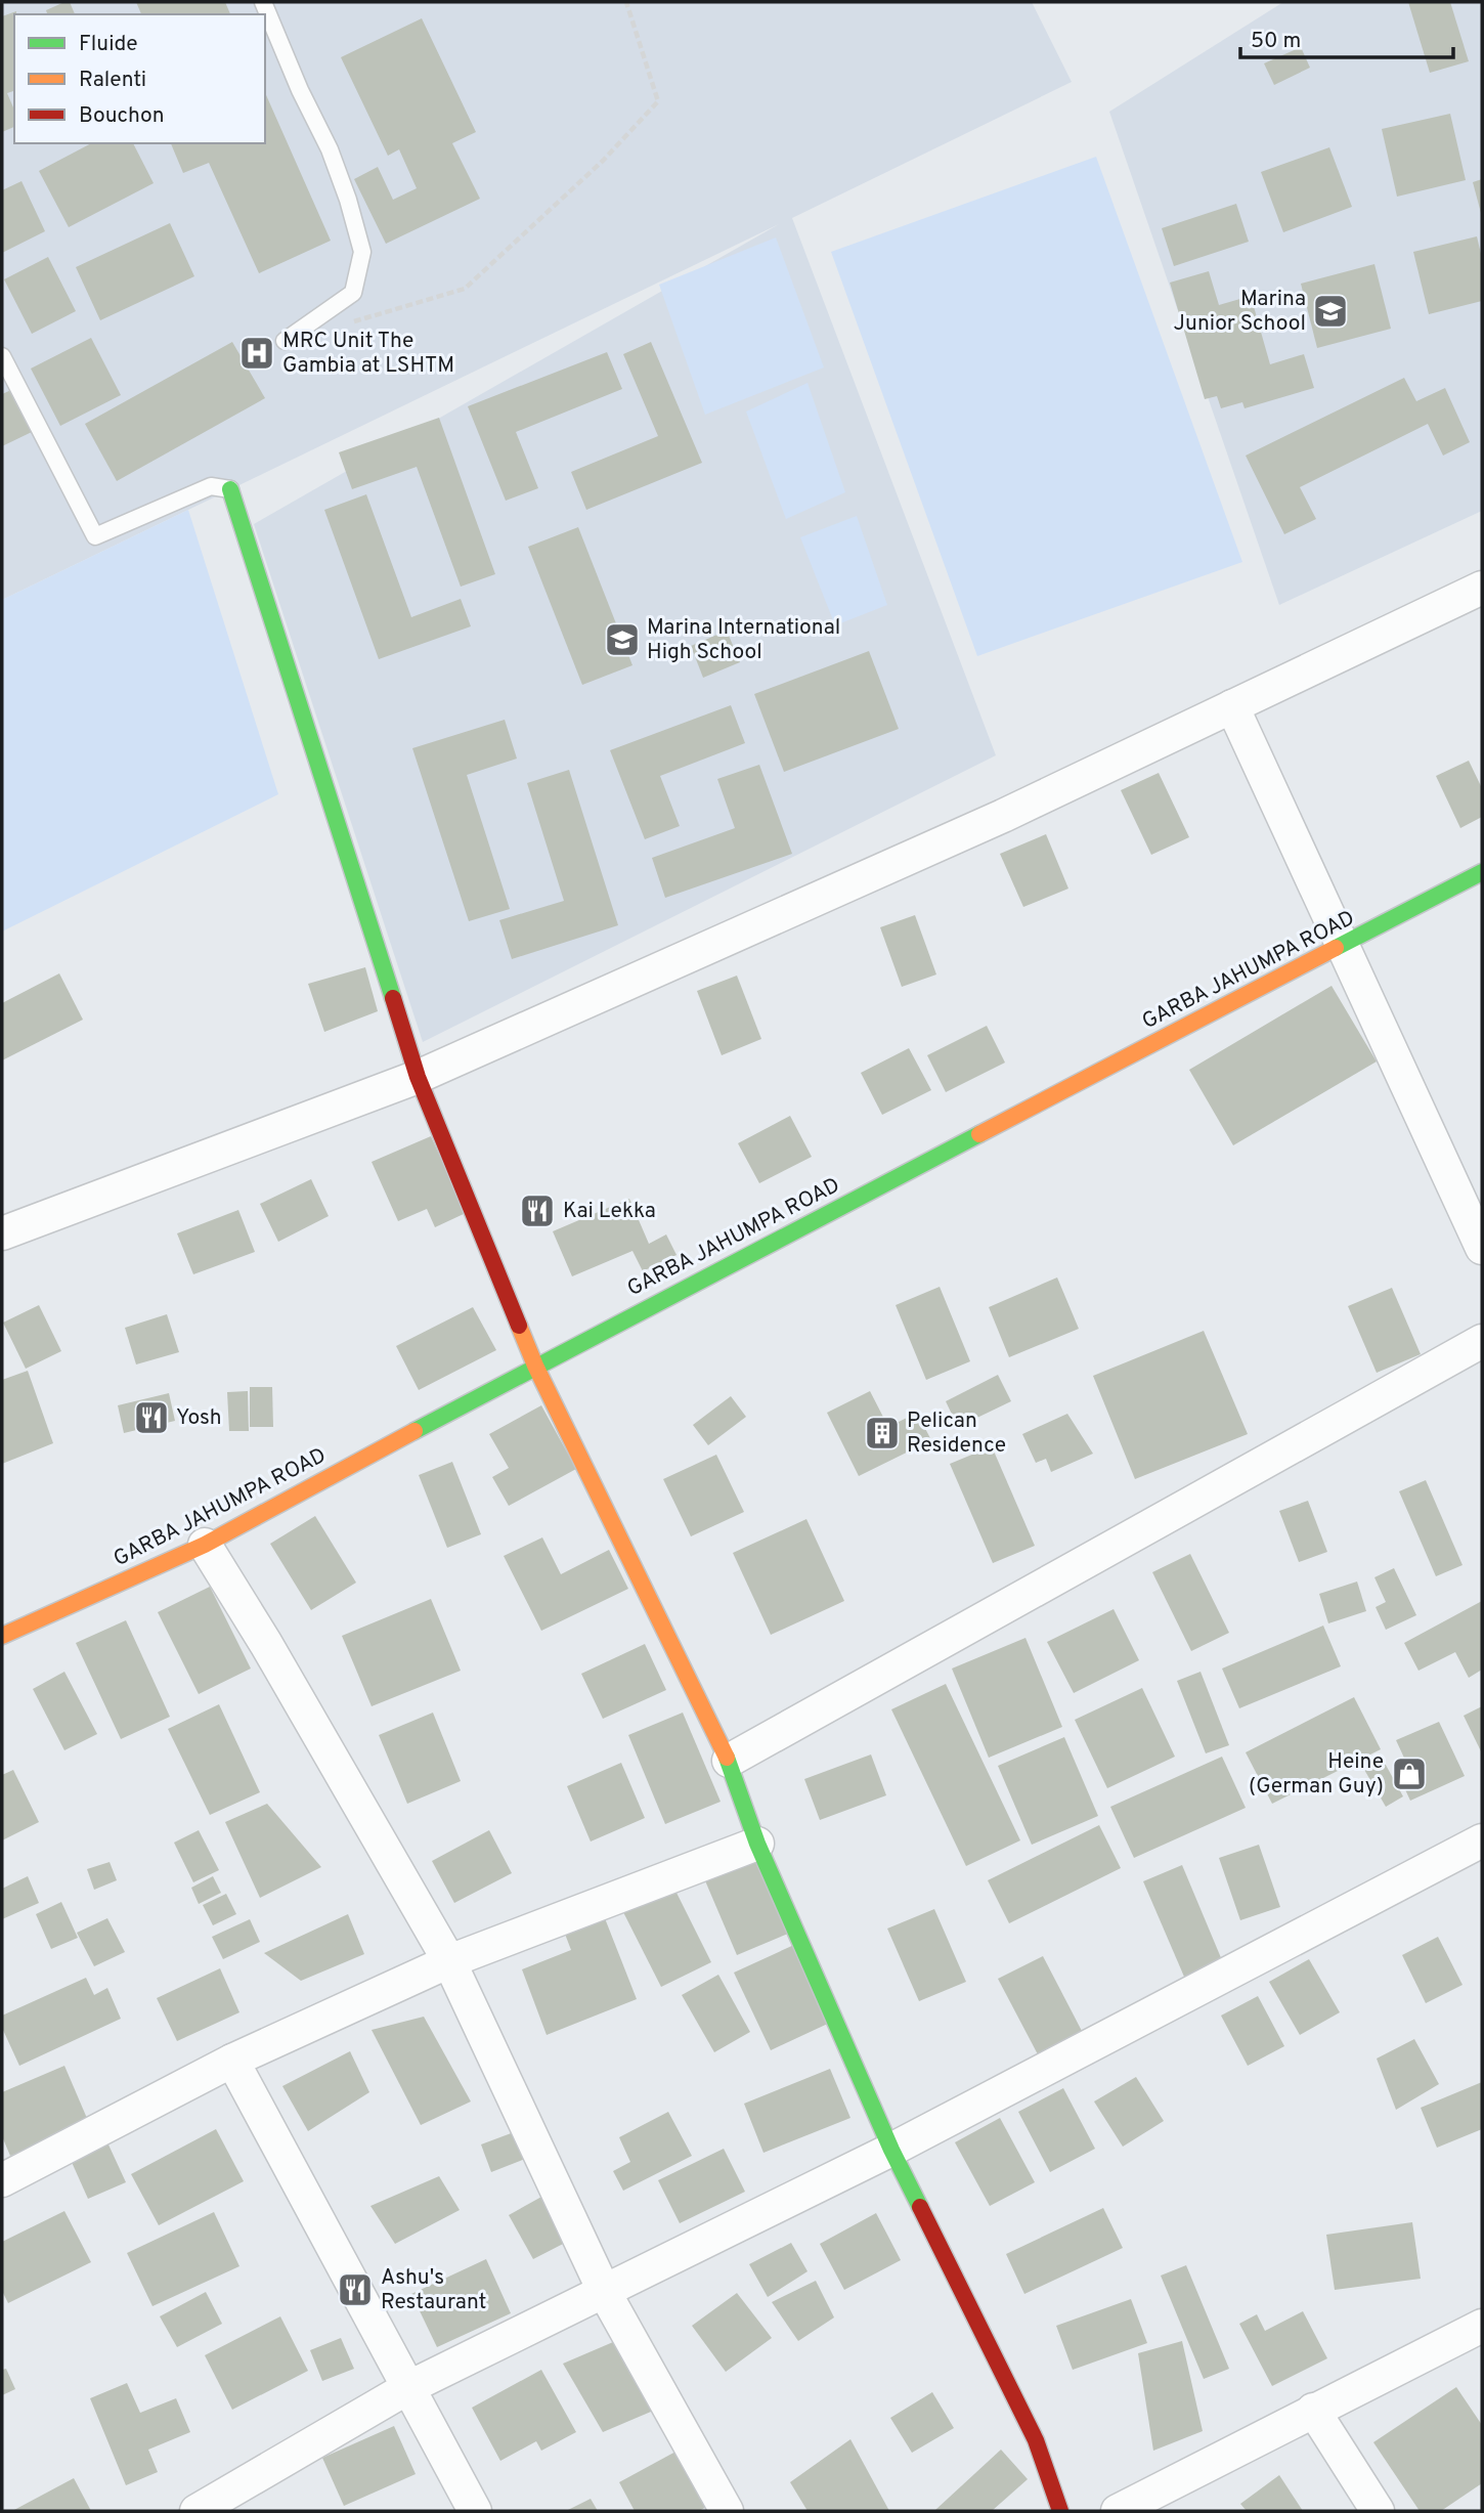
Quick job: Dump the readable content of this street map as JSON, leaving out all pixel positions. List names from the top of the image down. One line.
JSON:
{"streets":{"street":["GARBA JAHUMPA ROAD"]},"places":{"school or university":["Marina Junior School","Marina International High School"],"hospital":["MRC Unit The Gambia at LSHTM"],"restaurant":["Kai Lekka","Yosh","Ashu's Restaurant"],"building":["Pelican Residence"],"shop":["Heine (German Guy)"]},"legend":["Fluide","Ralenti","Bouchon"],"scale_bar":"50 m"}
